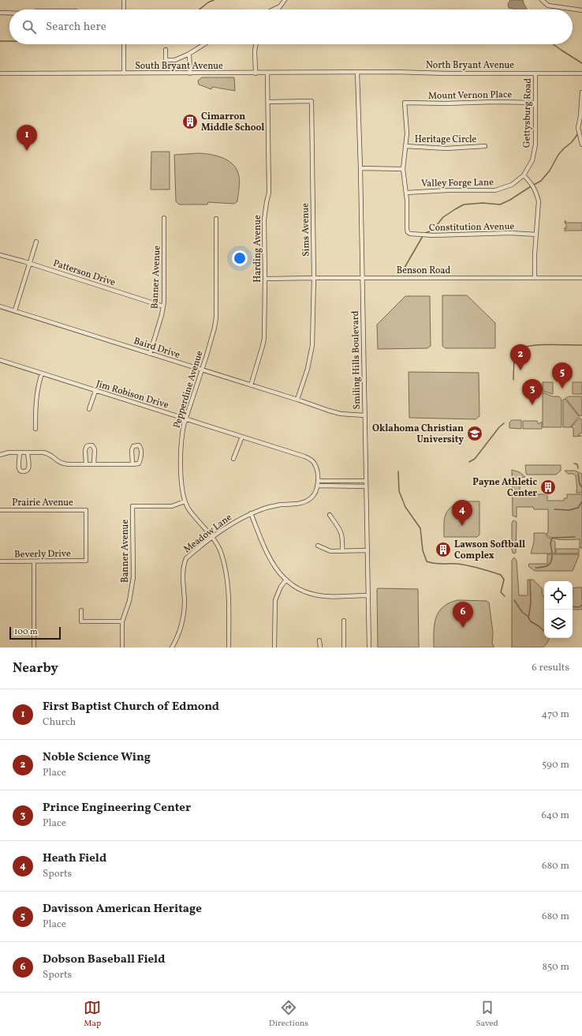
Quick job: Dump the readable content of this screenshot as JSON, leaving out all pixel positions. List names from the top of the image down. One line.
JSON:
{"streets":{"street":["North Bryant Avenue","South Bryant Avenue","Mount Vernon Place","Gettysburg Road","Heritage Circle","Valley Forge Lane","Constitution Avenue","Sims Avenue","Harding Avenue","Benson Road","Patterson Drive","Banner Avenue","Baird Drive","Smiling Hills Boulevard","Pepperdine Avenue","Jim Robison Drive","Prairie Avenue","Meadow Lane","Beverly Drive"]},"crossings":[["North Bryant Avenue","South Bryant Avenue"],["North Bryant Avenue","Gettysburg Road"],["North Bryant Avenue","Smiling Hills Boulevard"],["South Bryant Avenue","Harding Avenue"],["South Bryant Avenue","Smiling Hills Boulevard"],["Mount Vernon Place","Gettysburg Road"],["Mount Vernon Place","Heritage Circle"],["Gettysburg Road","Valley Forge Lane"],["Valley Forge Lane","Constitution Avenue"],["Sims Avenue","Harding Avenue"],["Sims Avenue","Benson Road"],["Sims Avenue","Baird Drive"],["Harding Avenue","Benson Road"],["Harding Avenue","Baird Drive"],["Benson Road","Smiling Hills Boulevard"],["Patterson Drive","Banner Avenue"],["Banner Avenue","Baird Drive"],["Banner Avenue","Pepperdine Avenue"],["Baird Drive","Smiling Hills Boulevard"],["Baird Drive","Pepperdine Avenue"],["Pepperdine Avenue","Jim Robison Drive"],["Pepperdine Avenue","Meadow Lane"],["Jim Robison Drive","Meadow Lane"],["Prairie Avenue","Beverly Drive"]],"places":{"building":["Cimarron Middle School","Payne Athletic Center","Lawson Softball Complex"],"school or university":["Oklahoma Christian University"]},"scale_bar":"100 m","page":{"search":"Search here","pins":["1","2","5","3","4","6"],"scale":"100 m","heading":["Nearby","6 results"],"list":[{"mark":"1","name":"First Baptist Church of Edmond","note":"Church","value":"470 m"},{"mark":"2","name":"Noble Science Wing","note":"Place","value":"590 m"},{"mark":"3","name":"Prince Engineering Center","note":"Place","value":"640 m"},{"mark":"4","name":"Heath Field","note":"Sports","value":"680 m"},{"mark":"5","name":"Davisson American Heritage","note":"Place","value":"680 m"},{"mark":"6","name":"Dobson Baseball Field","note":"Sports","value":"850 m"}],"nav":["Map","Directions","Saved"]}}
